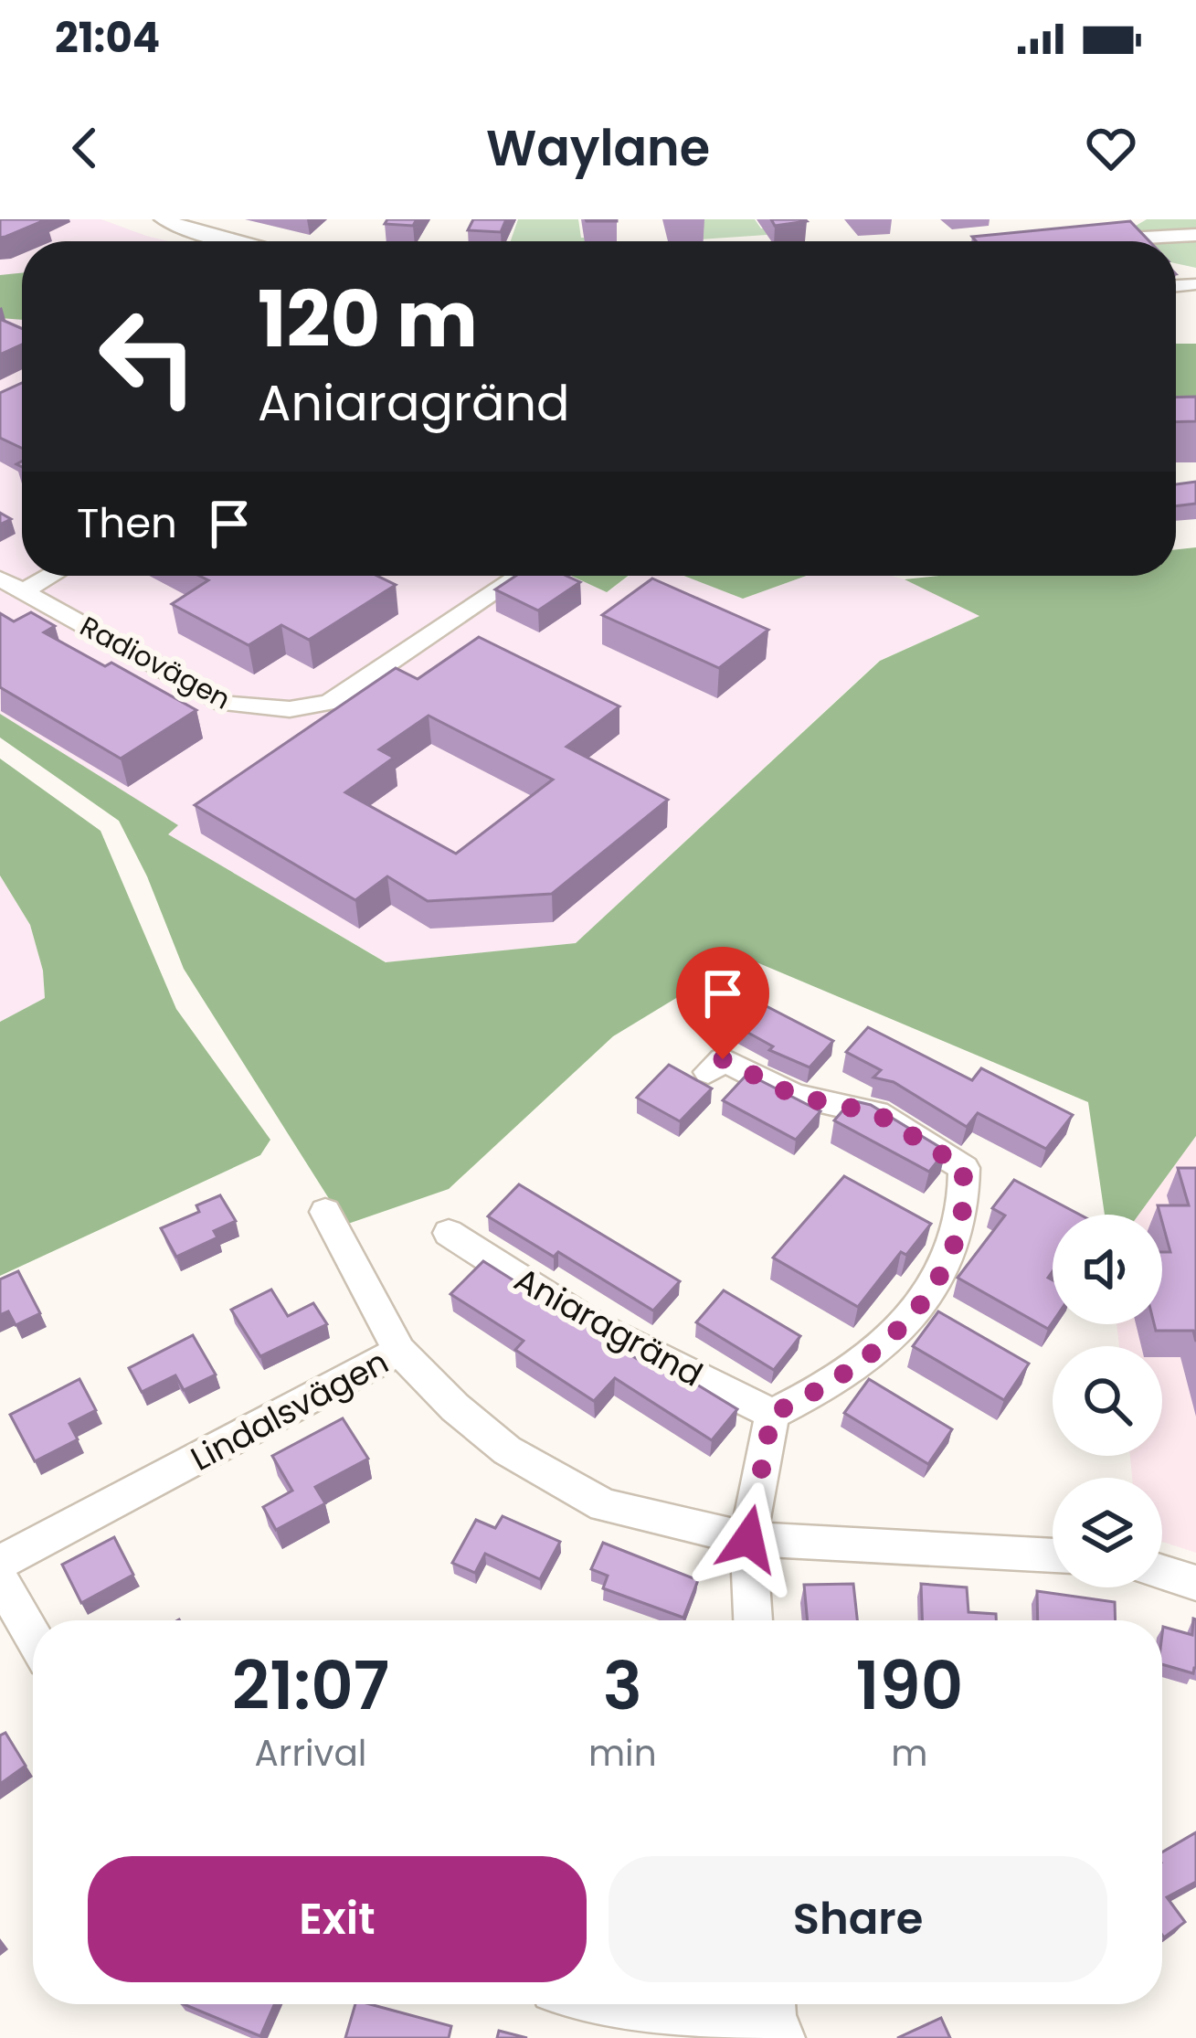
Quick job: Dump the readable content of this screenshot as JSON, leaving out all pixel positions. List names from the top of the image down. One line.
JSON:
{"streets":{"street":["Radiovägen","Aniaragränd","Lindalsvägen"]},"page":{"status":"21:04","header":"Waylane","turn":["120 m","Aniaragränd"],"then":"Then","eta":["21:07","Arrival","3","min","190","m"],"buttons":["Exit","Share"]}}
